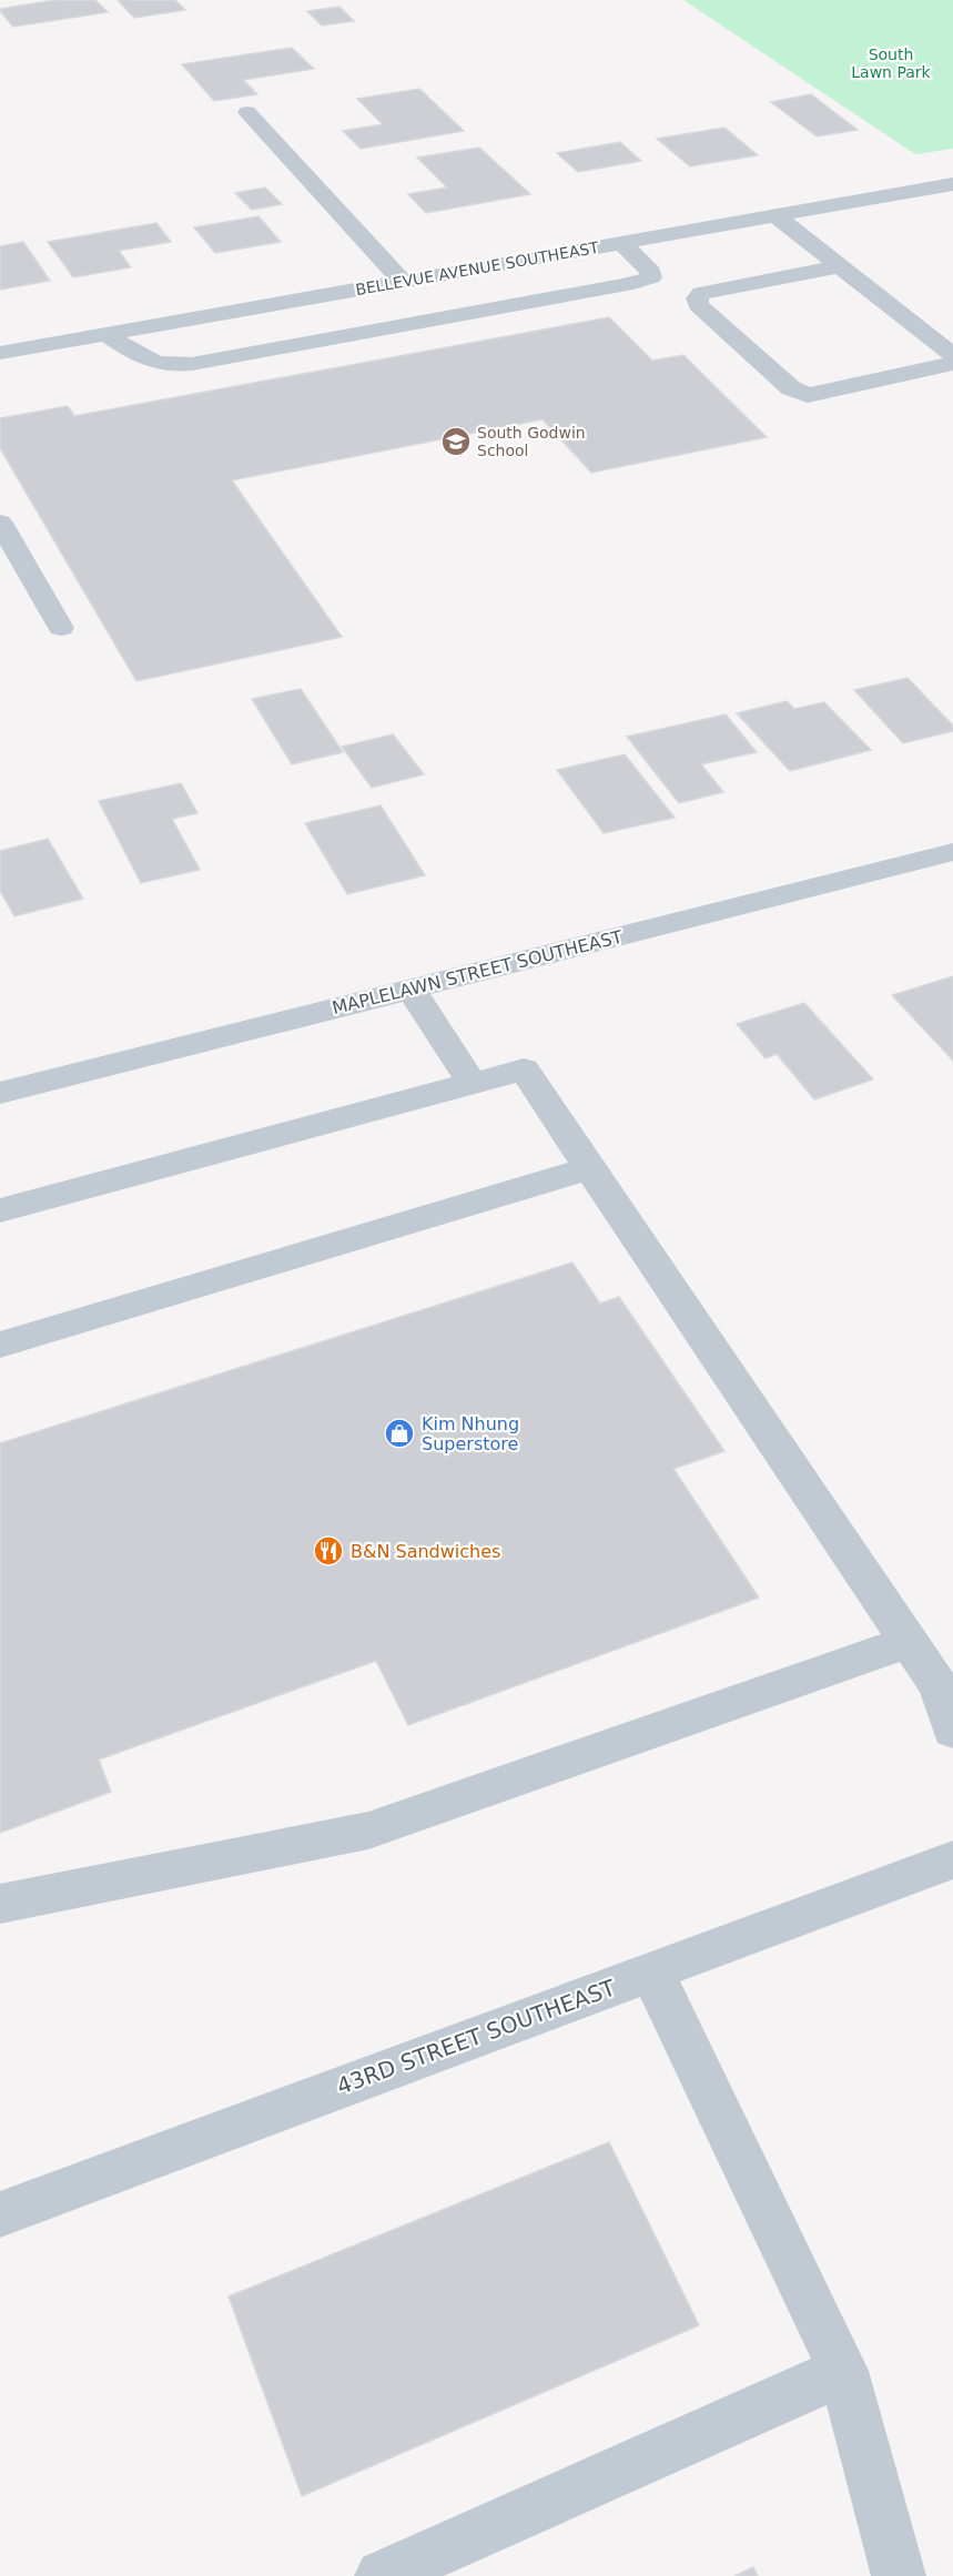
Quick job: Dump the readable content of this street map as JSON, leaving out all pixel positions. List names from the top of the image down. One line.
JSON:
{"streets":{"street":["BELLEVUE AVENUE SOUTHEAST","MAPLELAWN STREET SOUTHEAST","43RD STREET SOUTHEAST"]},"parks":["South Lawn Park"],"places":{"school or university":["South Godwin School"],"shop":["Kim Nhung Superstore"],"restaurant":["B&N Sandwiches"]}}
